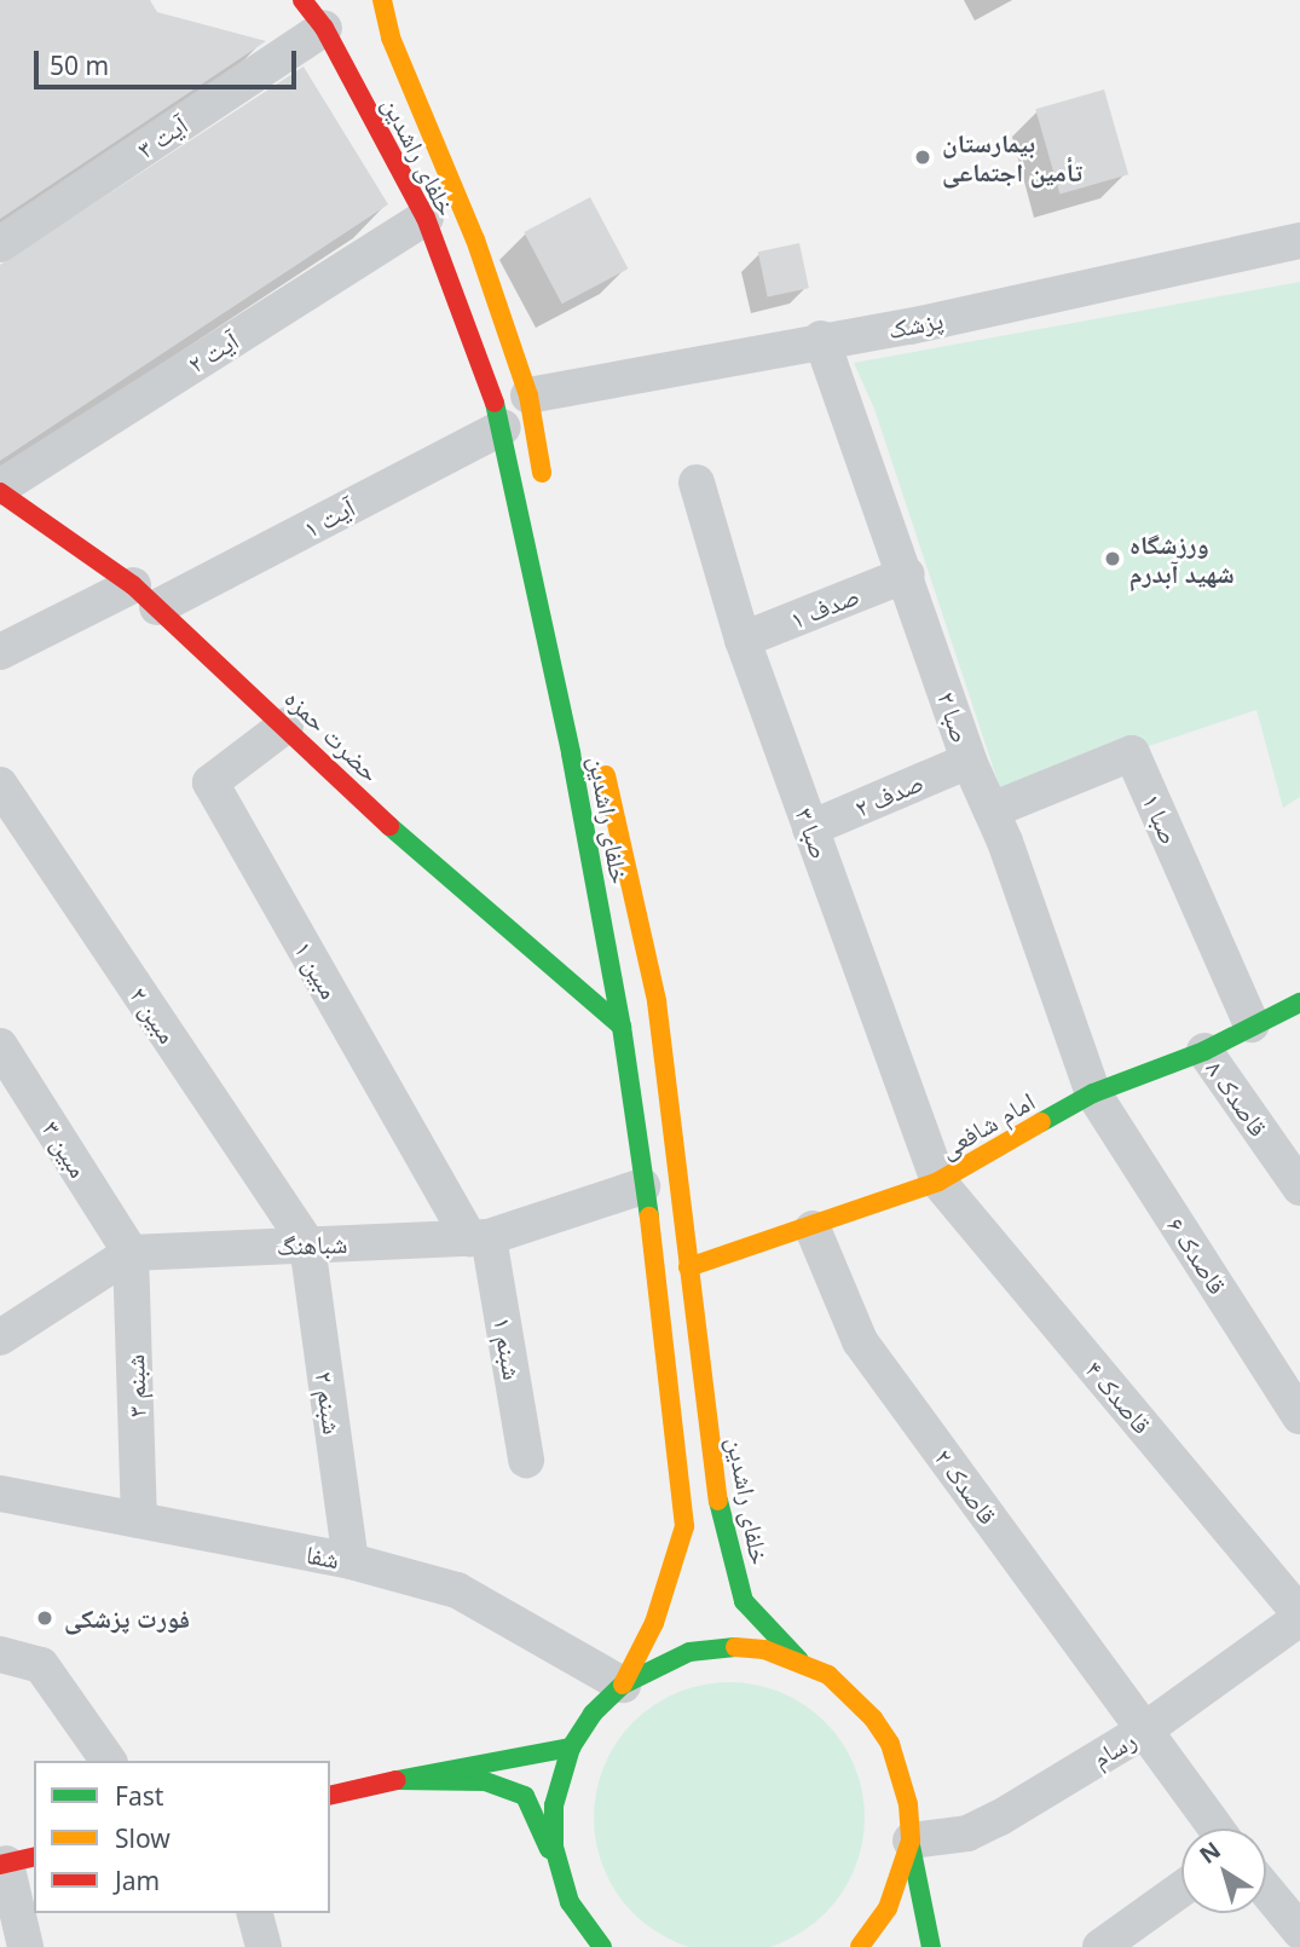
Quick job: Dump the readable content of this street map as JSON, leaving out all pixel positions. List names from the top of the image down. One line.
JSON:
{"streets":{"main road":["خلفای راشدین","حضرت حمزه","امام شافعی"],"street":["آیت ۳","پزشک","آیت ۲","آیت ۱","صدف ۱","صبا ۲","صدف ۲","صبا ۱","صبا ۳","مبین ۱","مبین ۲","قاصدک ۸","مبین ۳","شباهنگ","قاصدک ۶","شبنم ۱","شبنم ۳","قاصدک ۴","شبنم ۲","قاصدک ۲","شفا","رسام"]},"crossings":[["آیت ۳","خلفای راشدین"],["خلفای راشدین","پزشک"],["خلفای راشدین","آیت ۲"],["خلفای راشدین","آیت ۱"],["خلفای راشدین","حضرت حمزه"],["خلفای راشدین","امام شافعی"],["خلفای راشدین","شباهنگ"],["خلفای راشدین","شفا"],["پزشک","صبا ۲"],["آیت ۲","حضرت حمزه"],["آیت ۱","حضرت حمزه"],["صدف ۱","صبا ۲"],["صدف ۱","صبا ۳"],["صبا ۲","صدف ۲"],["صبا ۲","صبا ۱"],["صبا ۲","امام شافعی"],["صبا ۲","قاصدک ۶"],["حضرت حمزه","مبین ۱"],["صدف ۲","صبا ۳"],["صبا ۱","امام شافعی"],["صبا ۳","امام شافعی"],["صبا ۳","قاصدک ۴"],["مبین ۱","شباهنگ"],["مبین ۱","شبنم ۱"],["مبین ۲","شباهنگ"],["مبین ۲","شبنم ۲"],["قاصدک ۸","امام شافعی"],["امام شافعی","قاصدک ۶"],["امام شافعی","قاصدک ۴"],["امام شافعی","قاصدک ۲"],["مبین ۳","شباهنگ"],["مبین ۳","شبنم ۳"],["شباهنگ","شبنم ۱"],["شباهنگ","شبنم ۳"],["شباهنگ","شبنم ۲"],["شبنم ۳","شفا"],["قاصدک ۴","رسام"],["شبنم ۲","شفا"],["قاصدک ۲","رسام"]],"places":["بیمارستان تأمین اجتماعی","ورزشگاه شهید آبدرم","فورت پزشکی"],"legend":["Fast","Slow","Jam"],"scale_bar":"50 m","north":"top left"}
